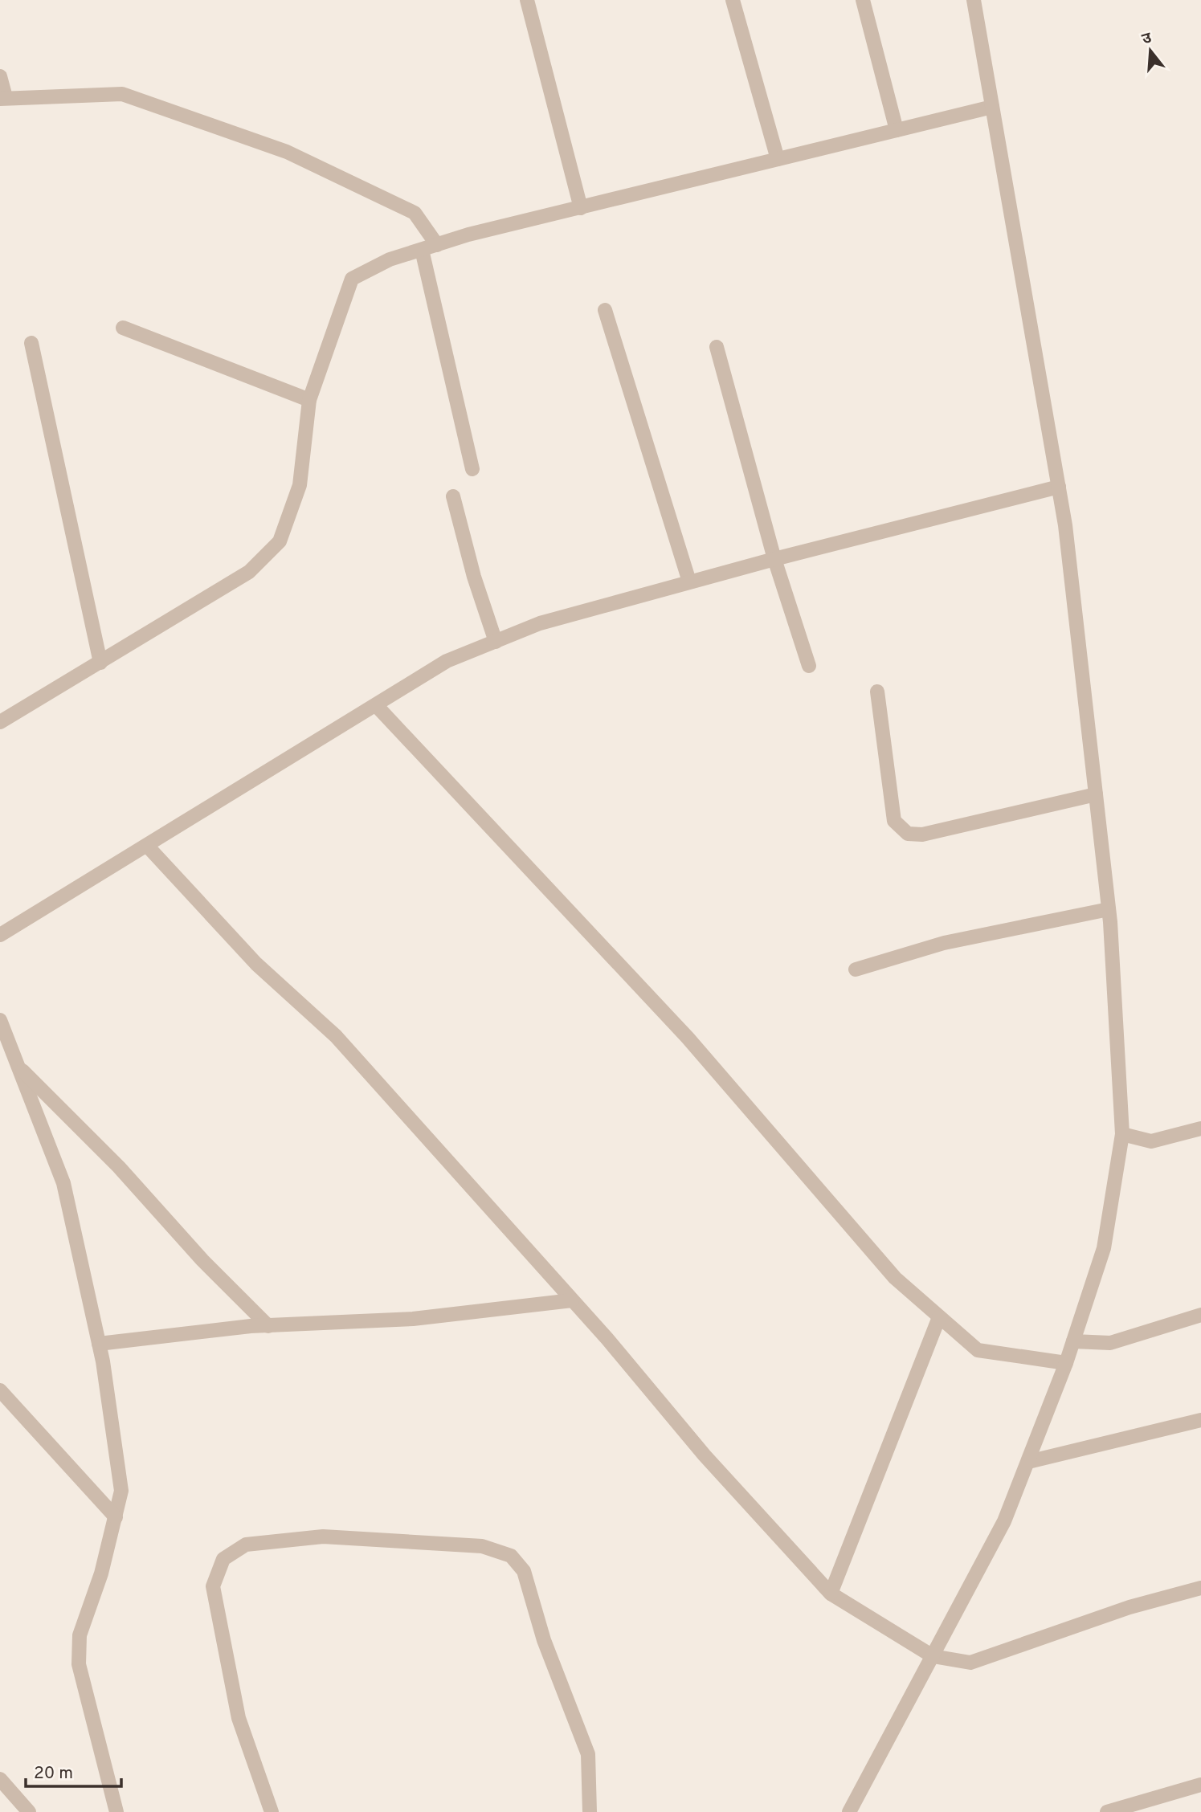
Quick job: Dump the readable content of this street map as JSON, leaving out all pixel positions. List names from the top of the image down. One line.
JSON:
{"scale_bar":"20 m","north":"top"}
